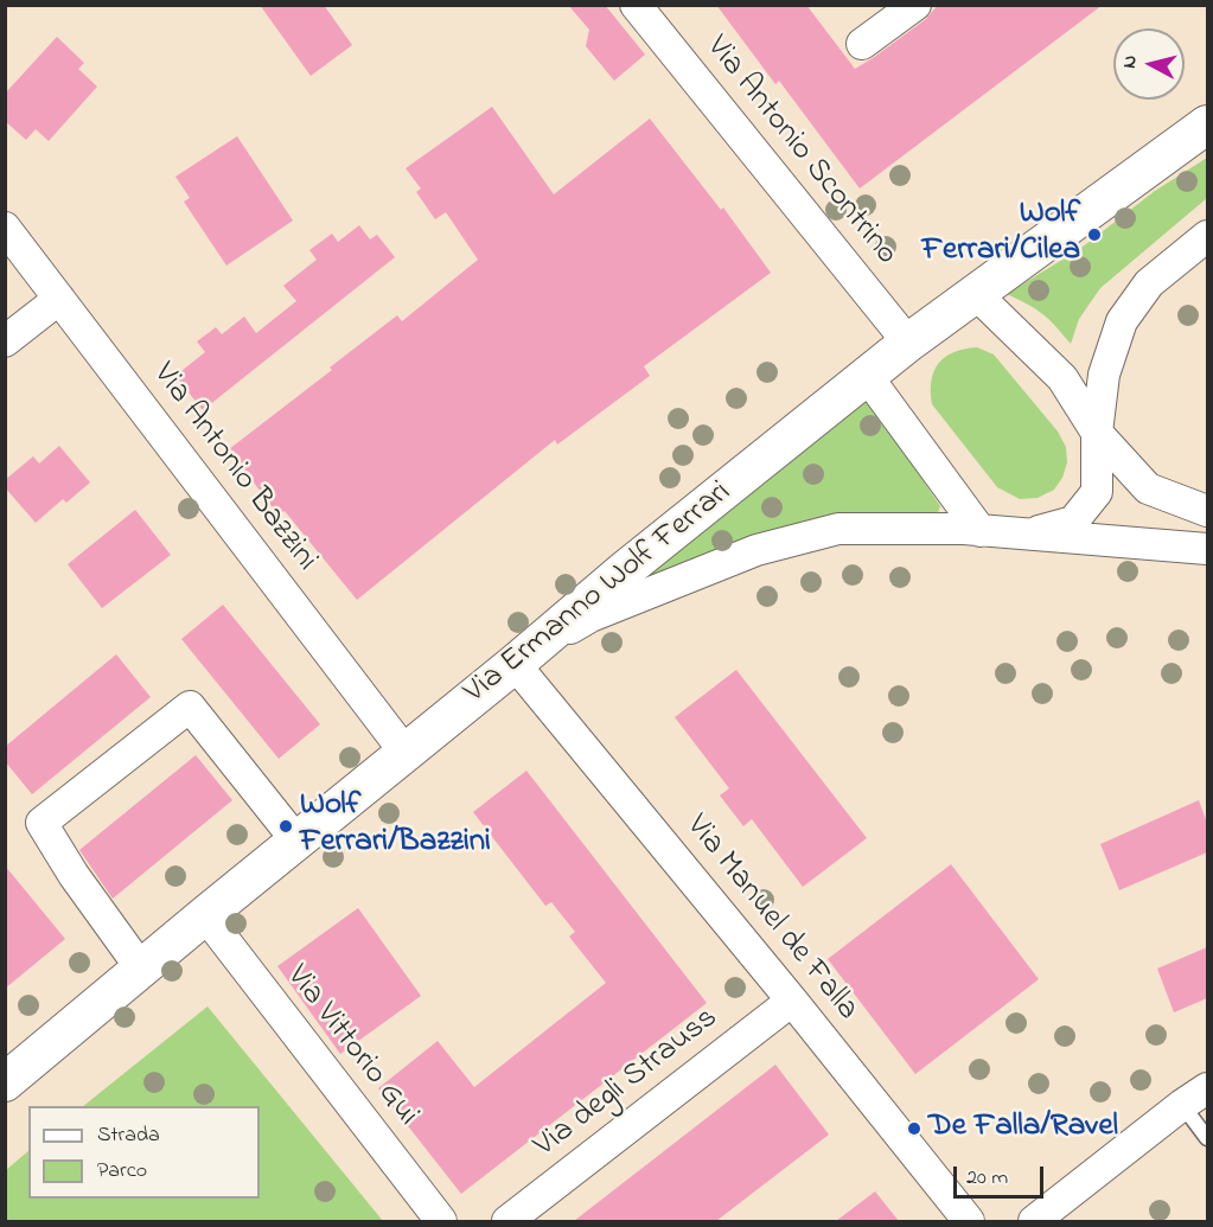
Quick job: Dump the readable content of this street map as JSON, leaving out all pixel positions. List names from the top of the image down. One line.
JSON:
{"streets":{"street":["Via Antonio Scontrino","Via Antonio Bazzini","Via Ermanno Wolf Ferrari","Via Manuel de Falla","Via Vittorio Gui","Via degli Strauss"]},"crossings":[["Via Antonio Scontrino","Via Ermanno Wolf Ferrari"],["Via Antonio Bazzini","Via Ermanno Wolf Ferrari"],["Via Ermanno Wolf Ferrari","Via Manuel de Falla"],["Via Ermanno Wolf Ferrari","Via Vittorio Gui"],["Via Manuel de Falla","Via degli Strauss"]],"places":["Wolf Ferrari/Cilea","Wolf Ferrari/Bazzini","De Falla/Ravel"],"legend":["Strada","Parco"],"scale_bar":"20 m","north":"left"}
